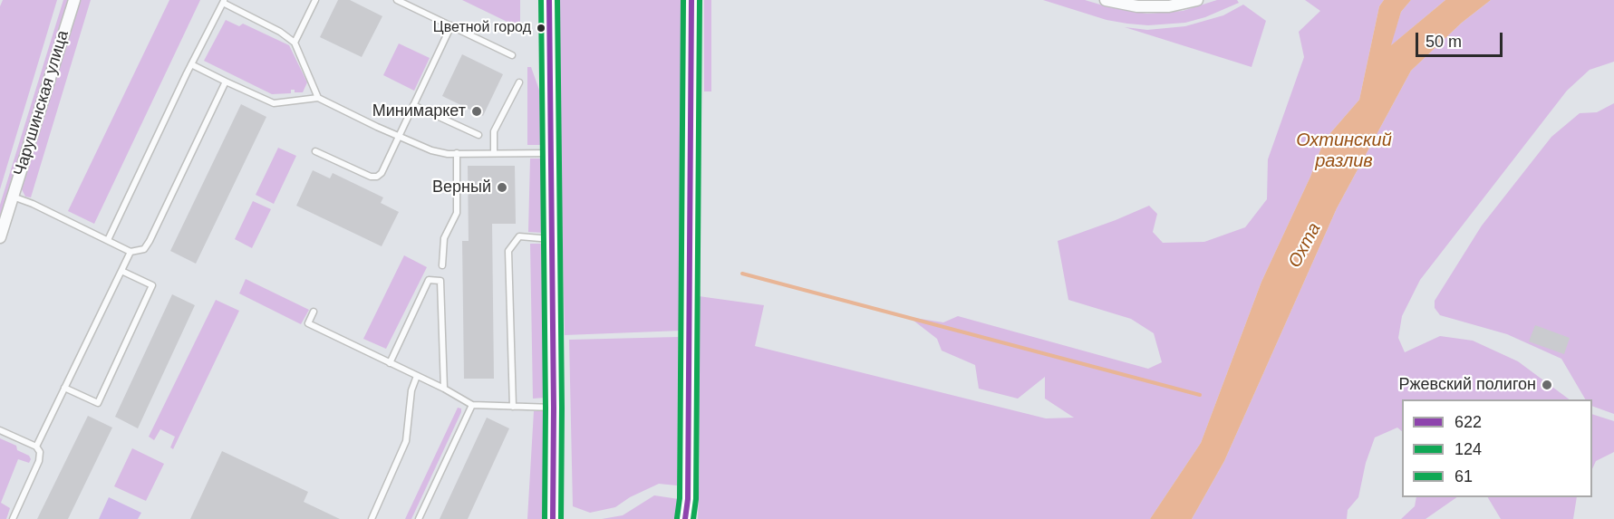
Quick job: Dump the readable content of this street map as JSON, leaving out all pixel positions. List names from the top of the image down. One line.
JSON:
{"streets":{"street":["Чарушинская улица"]},"water":["Охтинский разлив","Охта"],"places":["Цветной город","Минимаркет","Верный","Ржевский полигон"],"lines":["transit line 622","transit line 124","transit line 61"],"legend":["622","124","61"],"scale_bar":"50 m"}
